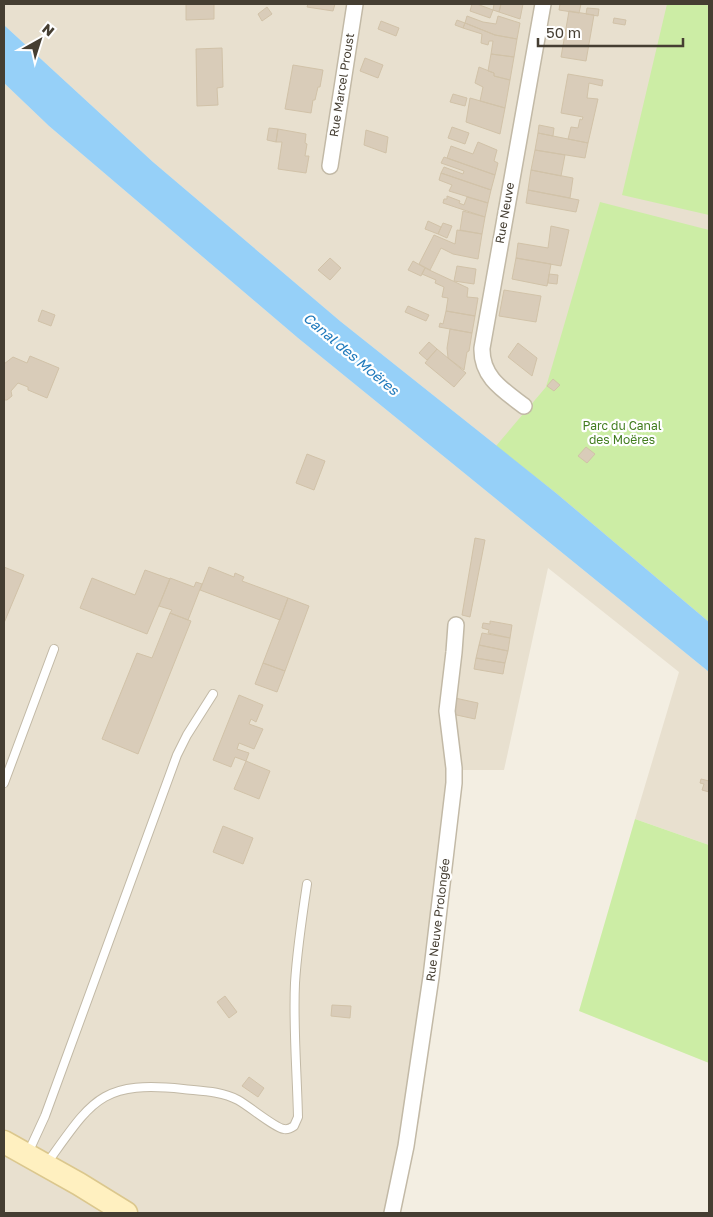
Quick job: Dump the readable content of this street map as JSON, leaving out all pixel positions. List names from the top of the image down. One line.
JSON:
{"streets":{"street":["Rue Marcel Proust","Rue Neuve","Rue Neuve Prolongée"]},"water":["Canal des Moëres"],"parks":["Parc du Canal des Moëres"],"scale_bar":"50 m","north":"top right"}
